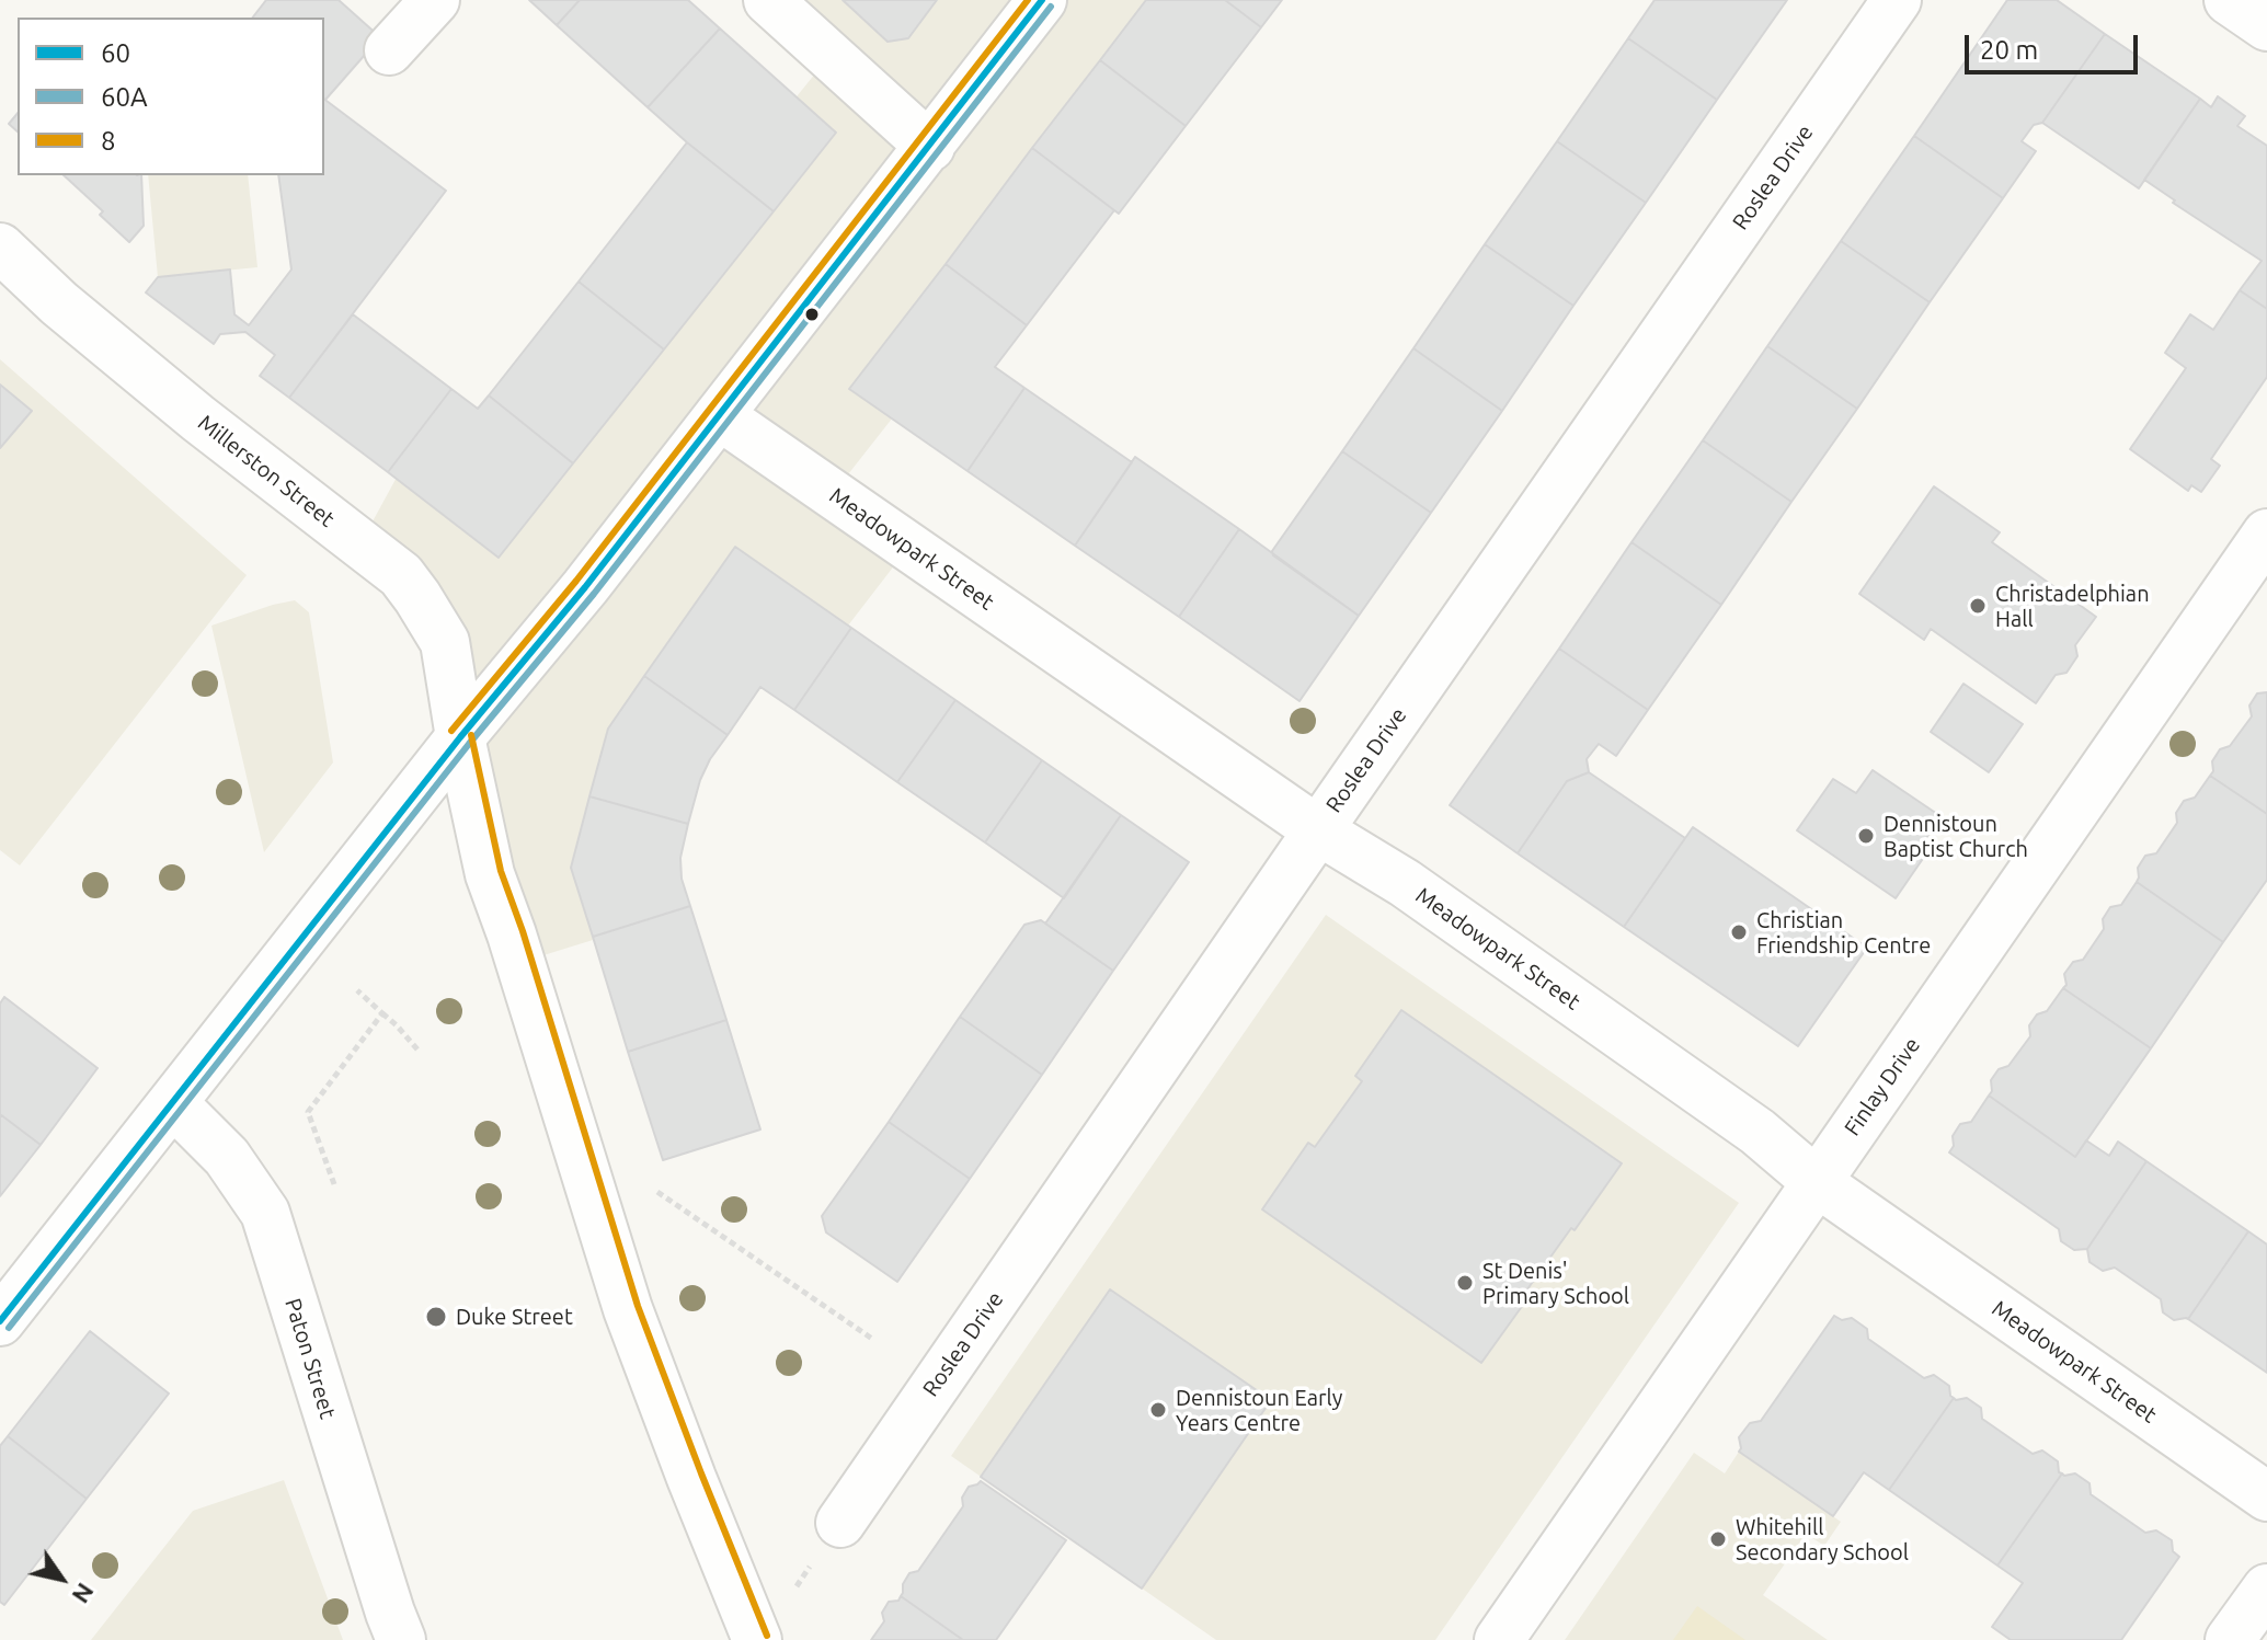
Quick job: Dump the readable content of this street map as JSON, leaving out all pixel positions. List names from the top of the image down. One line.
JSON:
{"streets":{"street":["Roslea Drive","Millerston Street","Meadowpark Street","Finlay Drive","Paton Street"]},"crossings":[["Roslea Drive","Meadowpark Street"],["Meadowpark Street","Finlay Drive"]],"places":["Christadelphian Hall","Dennistoun Baptist Church","Christian Friendship Centre","St Denis' Primary School","Duke Street","Dennistoun Early Years Centre","Whitehill Secondary School"],"lines":["transit line 60","transit line 8","transit line 60A"],"legend":["60","60A","8"],"scale_bar":"20 m","north":"bottom right"}
